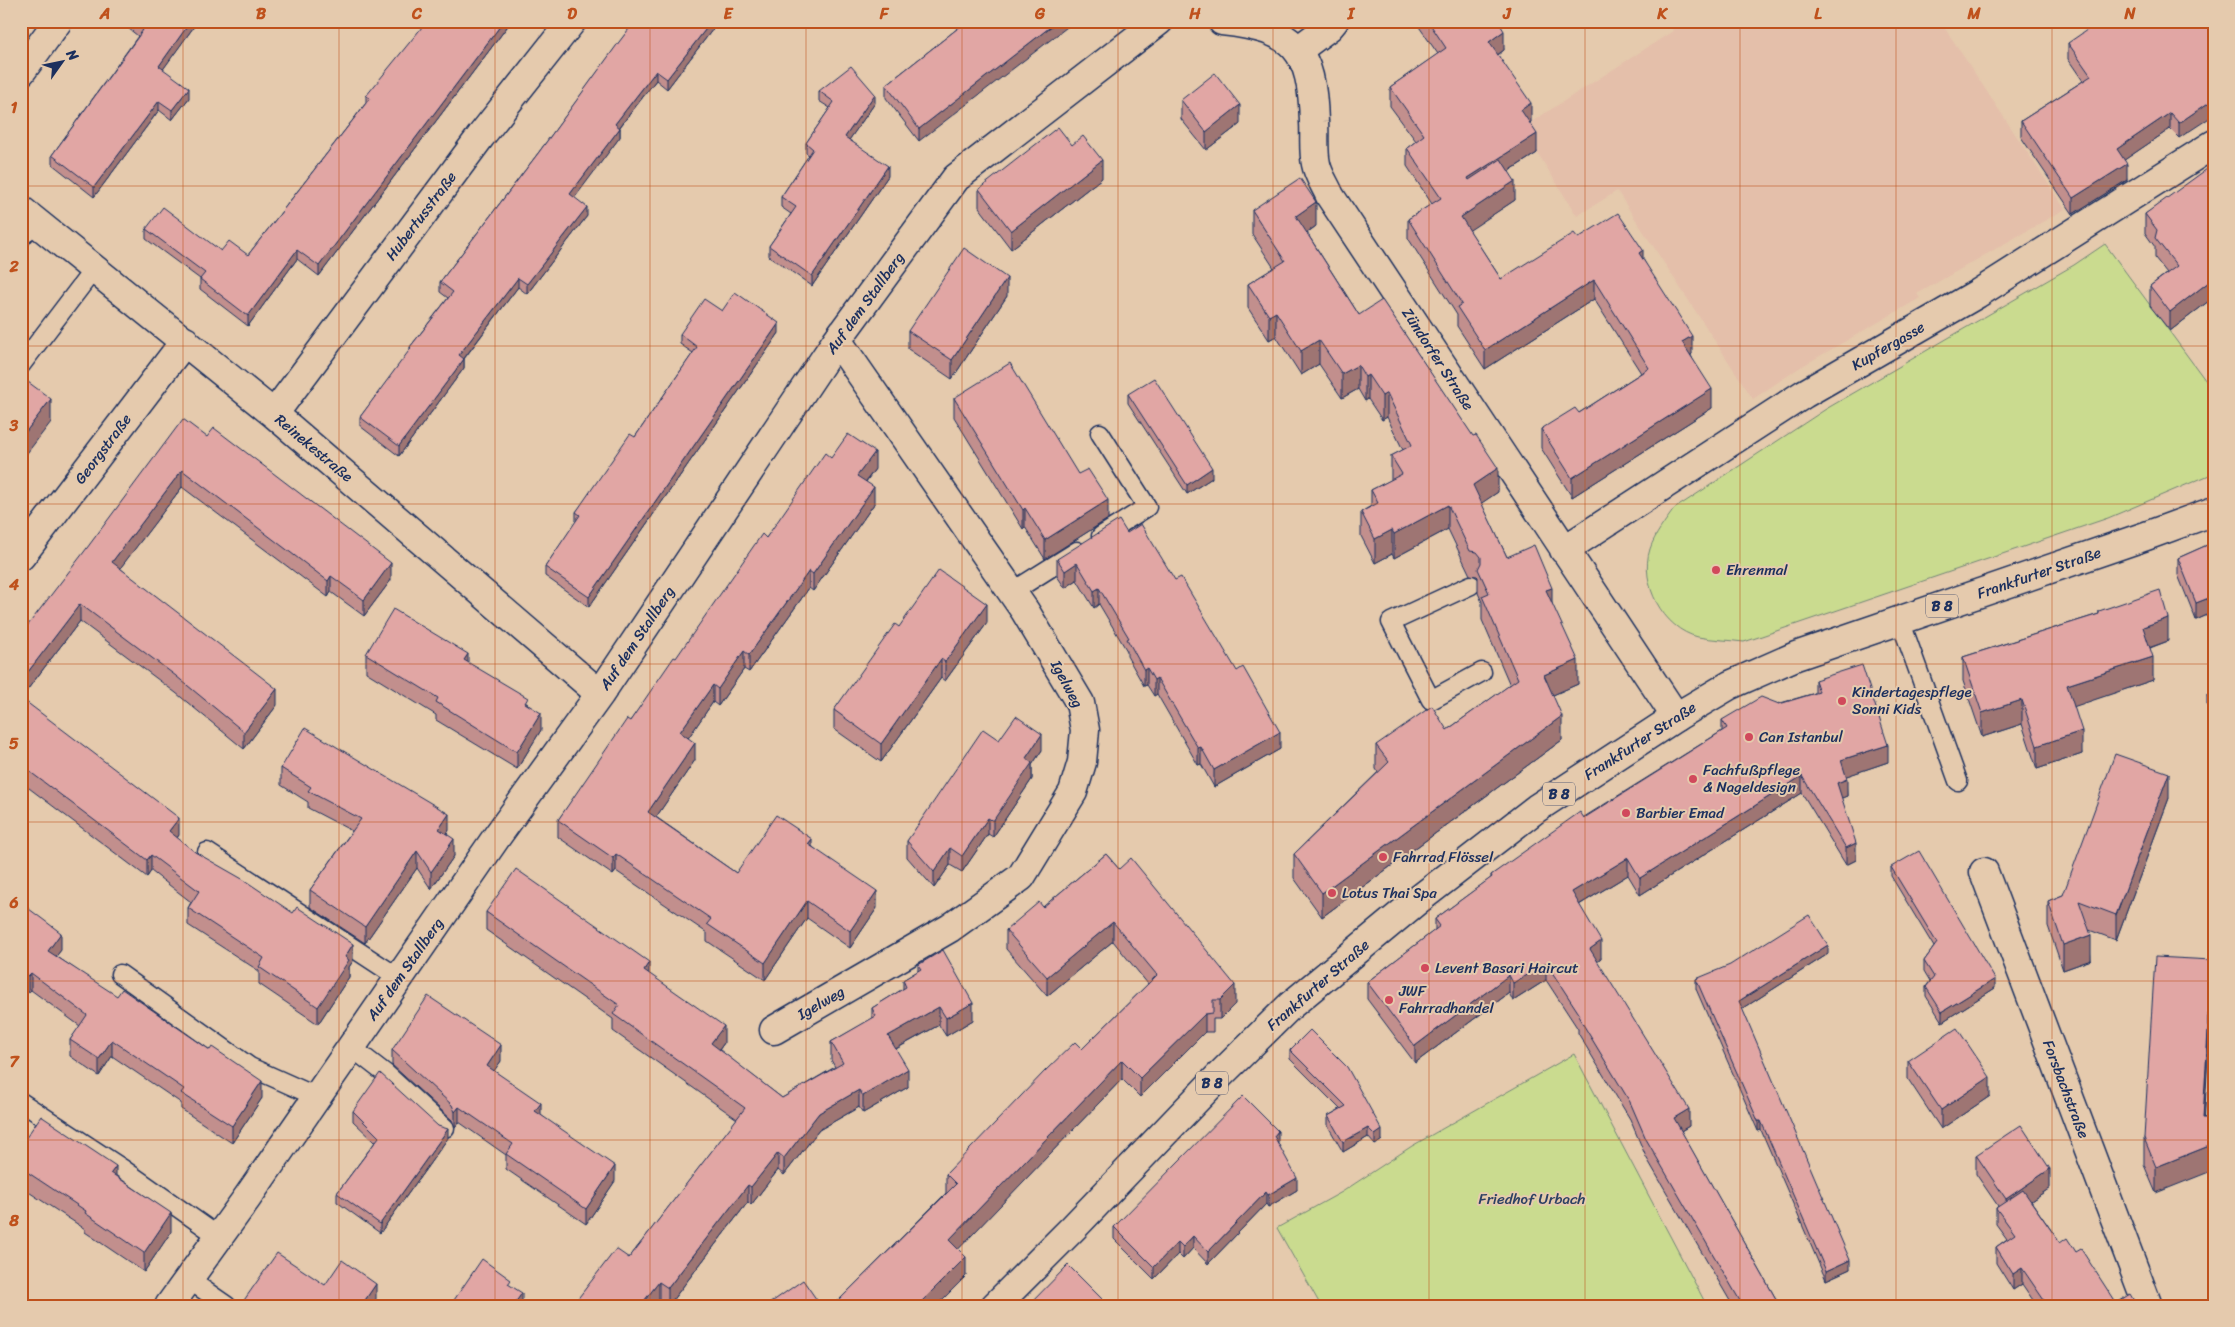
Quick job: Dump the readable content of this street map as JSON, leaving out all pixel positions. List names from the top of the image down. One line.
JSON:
{"streets":{"street":["Hubertusstraße","Auf dem Stallberg","Kupfergasse","Zündorfer Straße","Reinekestraße","Georgstraße","Frankfurter Straße","B 8","Igelweg","Forsbachstraße"]},"crossings":[["Hubertusstraße","Reinekestraße"],["Auf dem Stallberg","Reinekestraße"],["Auf dem Stallberg","Igelweg"],["Kupfergasse","Zündorfer Straße"],["Zündorfer Straße","Frankfurter Straße"],["Reinekestraße","Georgstraße"]],"parks":["Friedhof Urbach"],"places":["Ehrenmal","Kindertagespflege Sonni Kids","Can Istanbul","Fachfußpflege & Nageldesign","Barbier Emad","Fahrrad Flössel","Lotus Thai Spa","Levent Basari Haircut","JWF Fahrradhandel"],"north":"top right","grid":{"columns":["A","B","C","D","E","F","G","H","I","J","K","L","M","N"],"rows":["1","2","3","4","5","6","7","8"]}}
